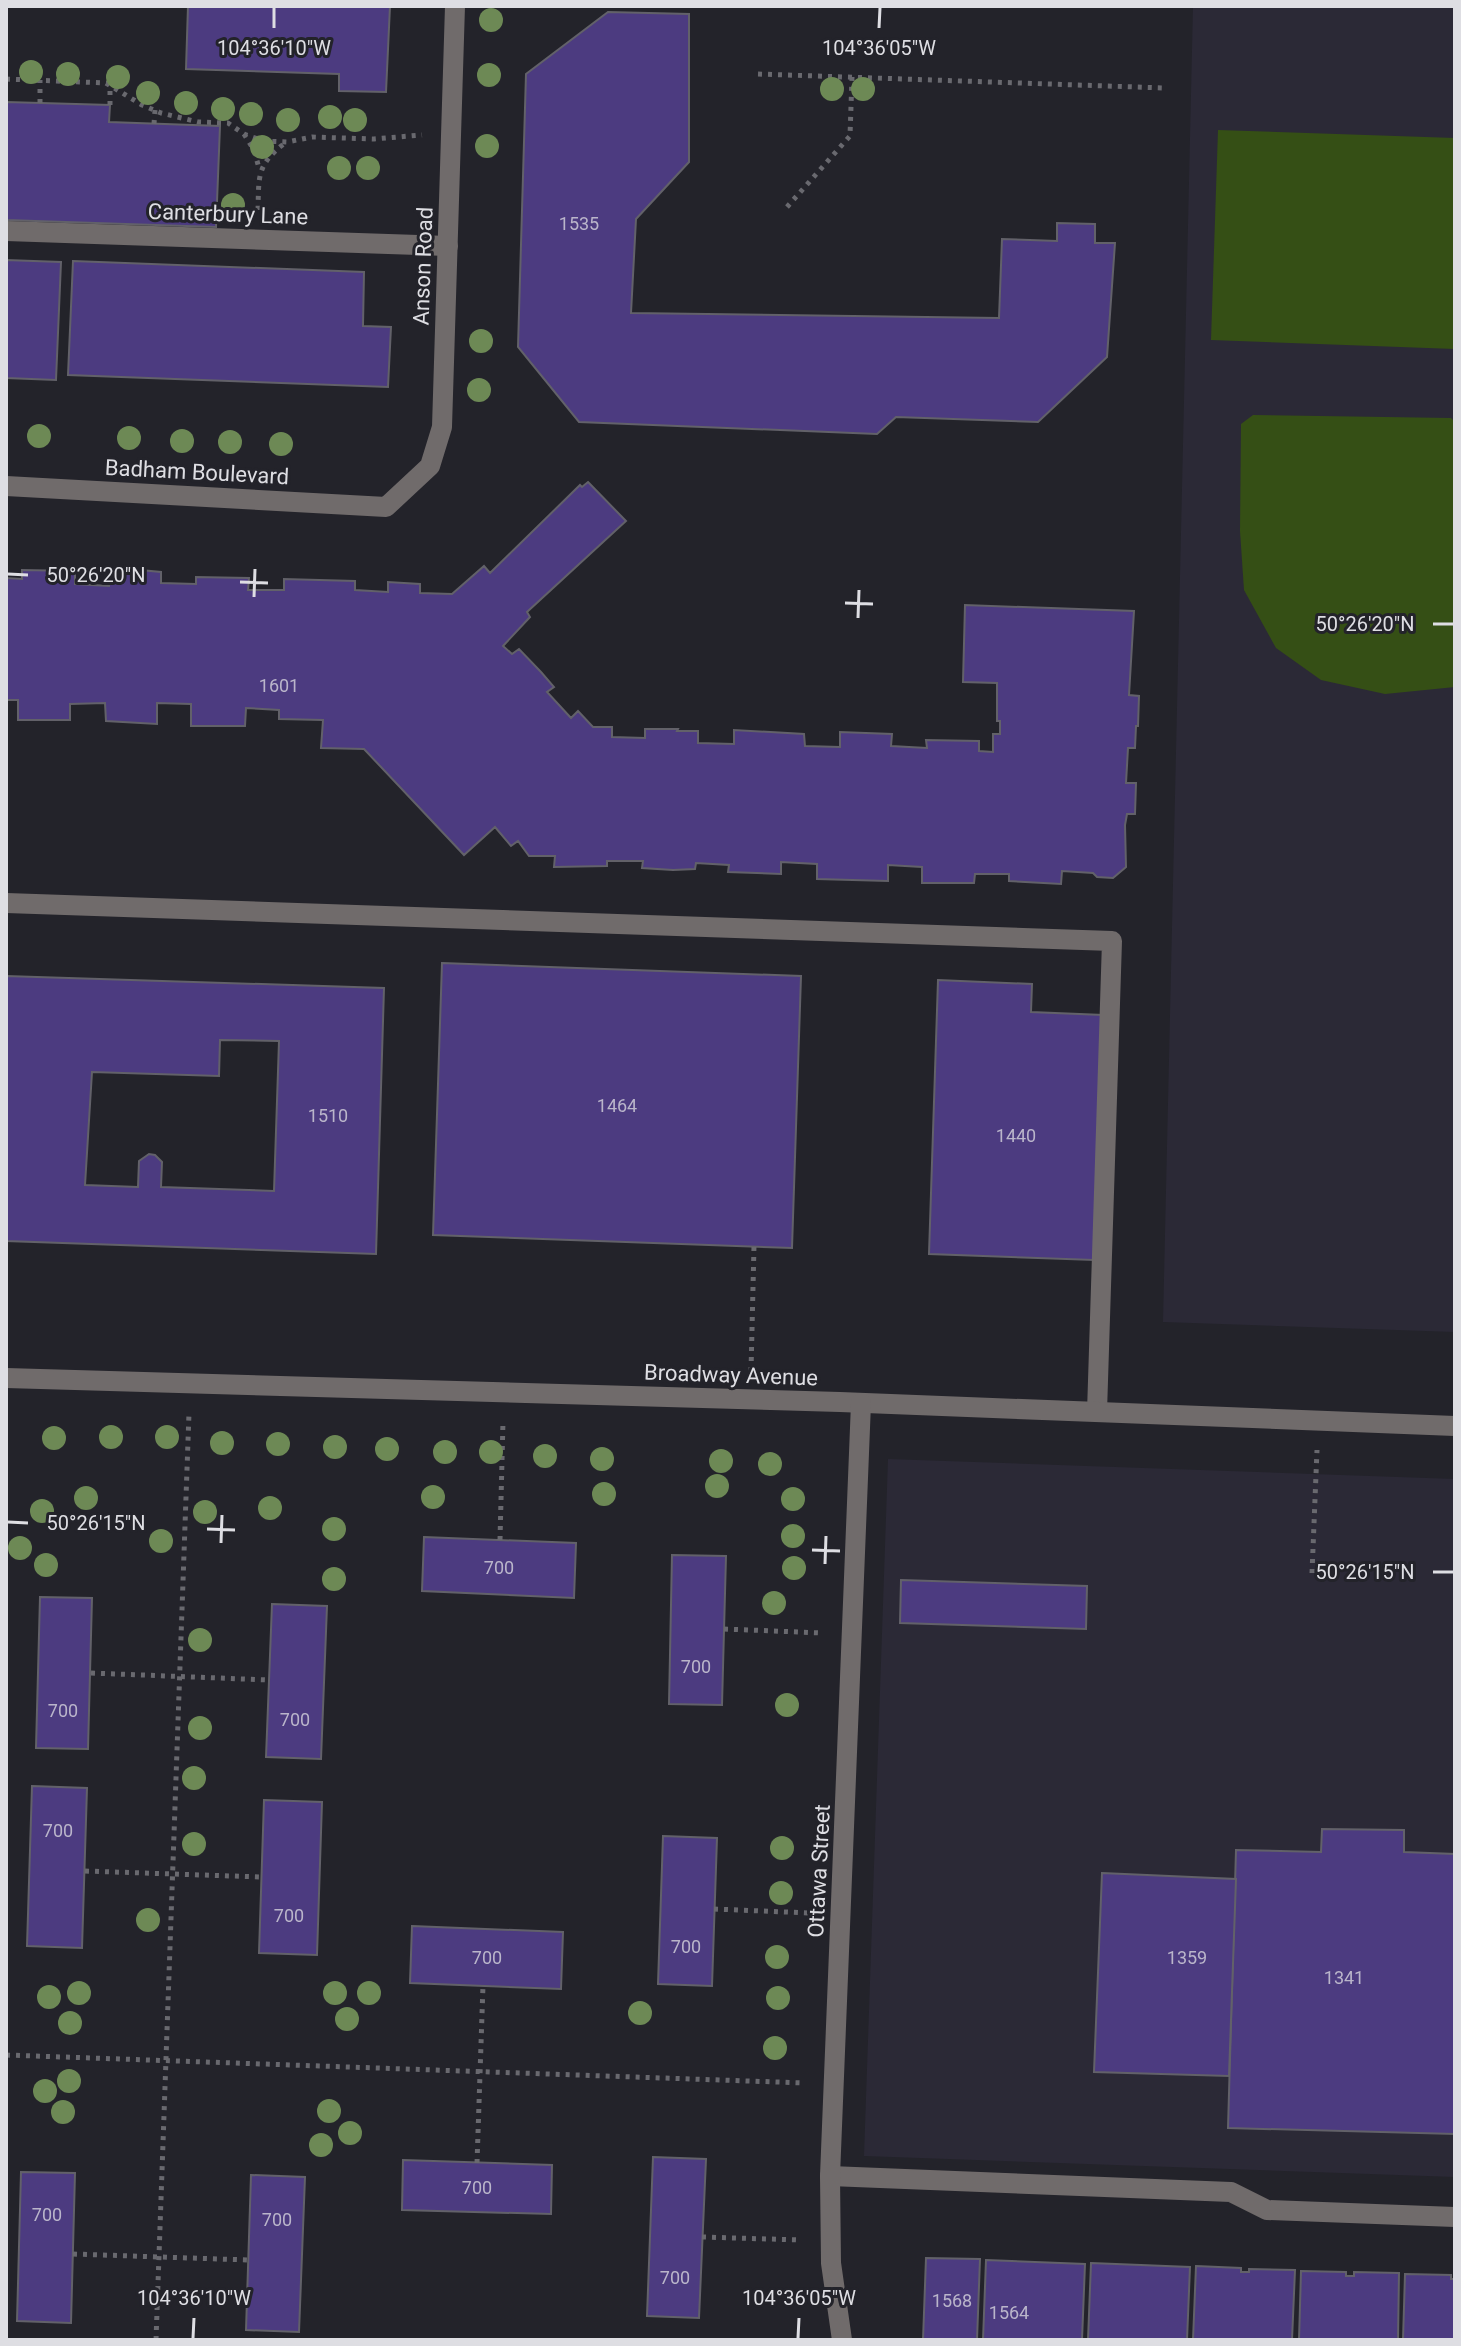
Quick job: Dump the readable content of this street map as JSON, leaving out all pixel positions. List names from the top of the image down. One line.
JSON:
{"streets":{"street":["Canterbury Lane","Anson Road","Badham Boulevard","Broadway Avenue","Ottawa Street"]},"crossings":[["Canterbury Lane","Anson Road"],["Anson Road","Badham Boulevard"],["Broadway Avenue","Ottawa Street"]],"house_numbers":["1535","1601","1464","1510","1440","700","700","700","700","700","700","700","700","1359","1341","700","700","700","700","1568","1564"],"coordinates":["104°36'10\"W","104°36'05\"W","50°26'20\"N","50°26'15\"N"]}
